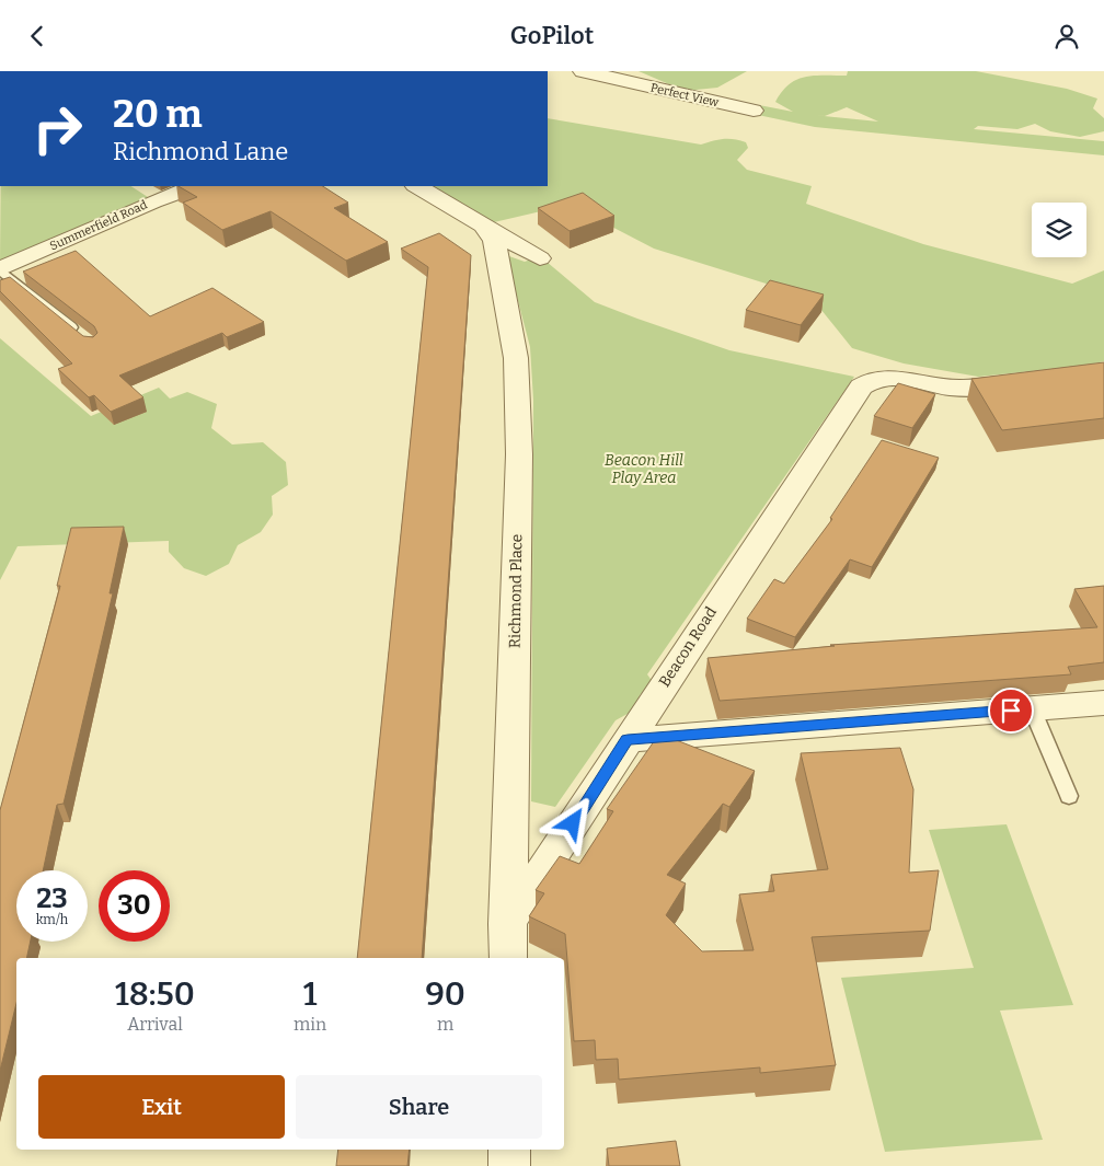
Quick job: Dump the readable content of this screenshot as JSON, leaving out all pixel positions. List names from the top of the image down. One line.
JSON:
{"streets":{"street":["Perfect View","Summerfield Road","Richmond Place","Beacon Road"]},"crossings":[["Richmond Place","Beacon Road"]],"parks":["Beacon Hill Play Area"],"page":{"header":"GoPilot","turn":["20 m","Richmond Lane"],"speed":"23 km/h","limit":"30","eta":["18:50","Arrival","1","min","90","m"],"buttons":["Exit","Share"]}}
